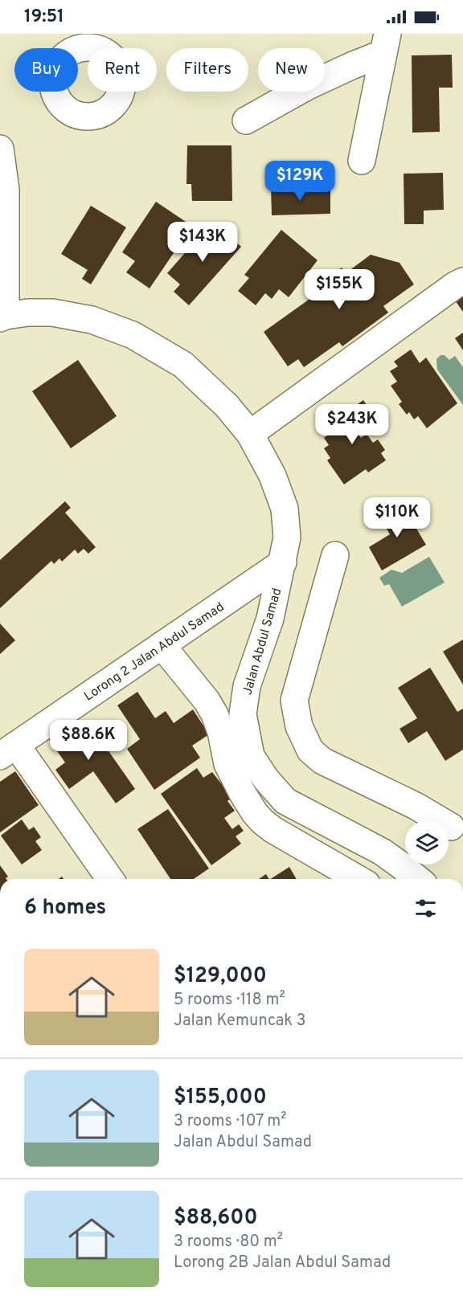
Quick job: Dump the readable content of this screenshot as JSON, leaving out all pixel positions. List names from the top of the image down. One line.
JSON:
{"streets":{"street":["Jalan Abdul Samad","Lorong 2 Jalan Abdul Samad"]},"crossings":[["Jalan Abdul Samad","Lorong 2 Jalan Abdul Samad"]],"page":{"status":"19:51","chip":["Buy","Rent","Filters","New"],"price":["$129K","$143K","$155K","$243K","$110K","$88.6K"],"heading":"6 homes","list":[{"name":"$129,000","note":"5 rooms · 118 m² · Jalan Kemuncak 3"},{"name":"$155,000","note":"3 rooms · 107 m² · Jalan Abdul Samad"},{"name":"$88,600","note":"3 rooms · 80 m² · Lorong 2B Jalan Abdul Samad"}]}}
